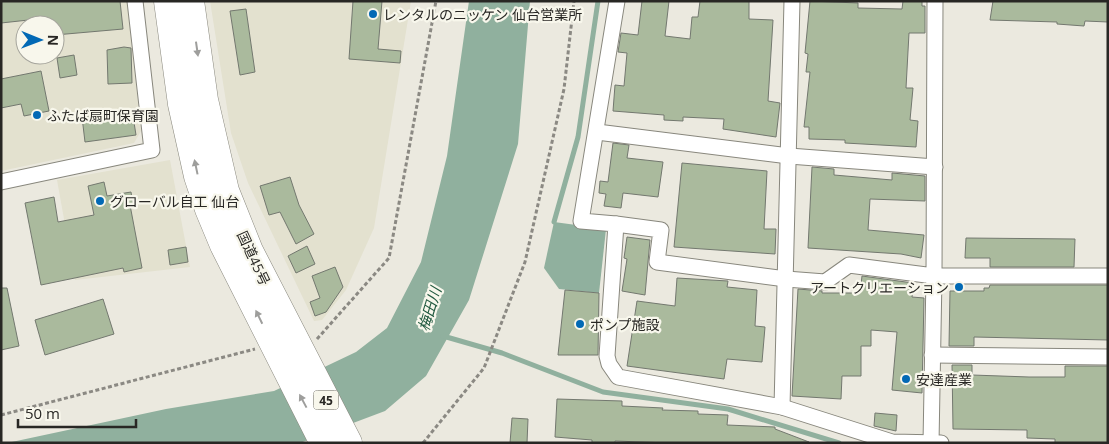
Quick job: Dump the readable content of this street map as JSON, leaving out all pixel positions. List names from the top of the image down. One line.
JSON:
{"streets":{"highway":["国道45号","45"]},"water":["梅田川"],"places":["レンタルのニッケン 仙台営業所","ふたば扇町保育園","グローバル自工 仙台","アートクリエーション","ポンプ施設","安達産業"],"scale_bar":"50 m","north":"right"}
